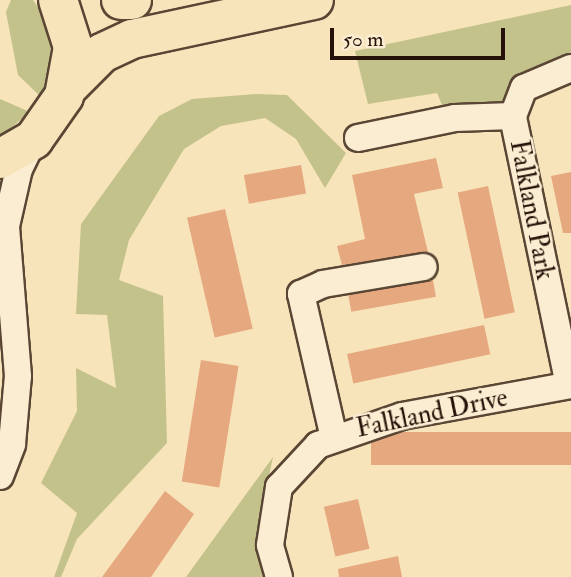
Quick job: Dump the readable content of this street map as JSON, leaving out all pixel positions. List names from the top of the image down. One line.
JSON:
{"streets":{"street":["Falkland Park","Falkland Drive"]},"crossings":[["Falkland Park","Falkland Drive"]],"scale_bar":"50 m"}
